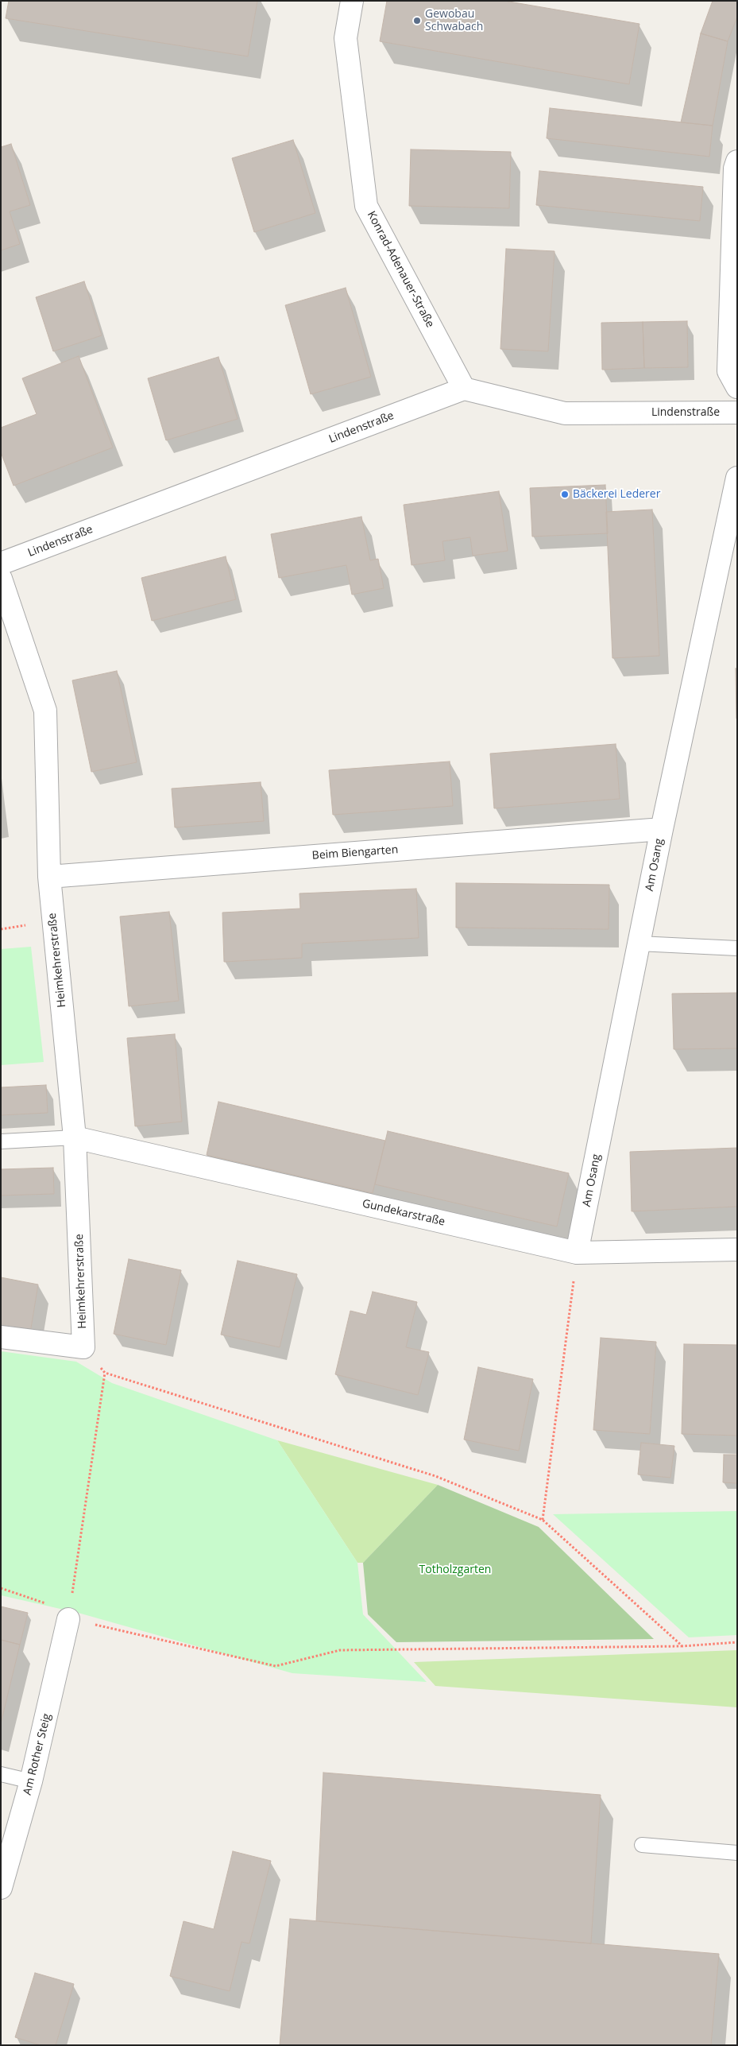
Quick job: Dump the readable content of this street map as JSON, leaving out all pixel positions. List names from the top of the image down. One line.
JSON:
{"streets":{"street":["Konrad-Adenauer-Straße","Lindenstraße","Beim Biengarten","Am Osang","Heimkehrerstraße","Gundekarstraße","Am Rother Steig"]},"crossings":[["Konrad-Adenauer-Straße","Lindenstraße"],["Beim Biengarten","Am Osang"],["Beim Biengarten","Heimkehrerstraße"],["Am Osang","Gundekarstraße"],["Heimkehrerstraße","Gundekarstraße"]],"parks":["Totholzgarten"],"places":["Gewobau Schwabach","Bäckerei Lederer"]}
